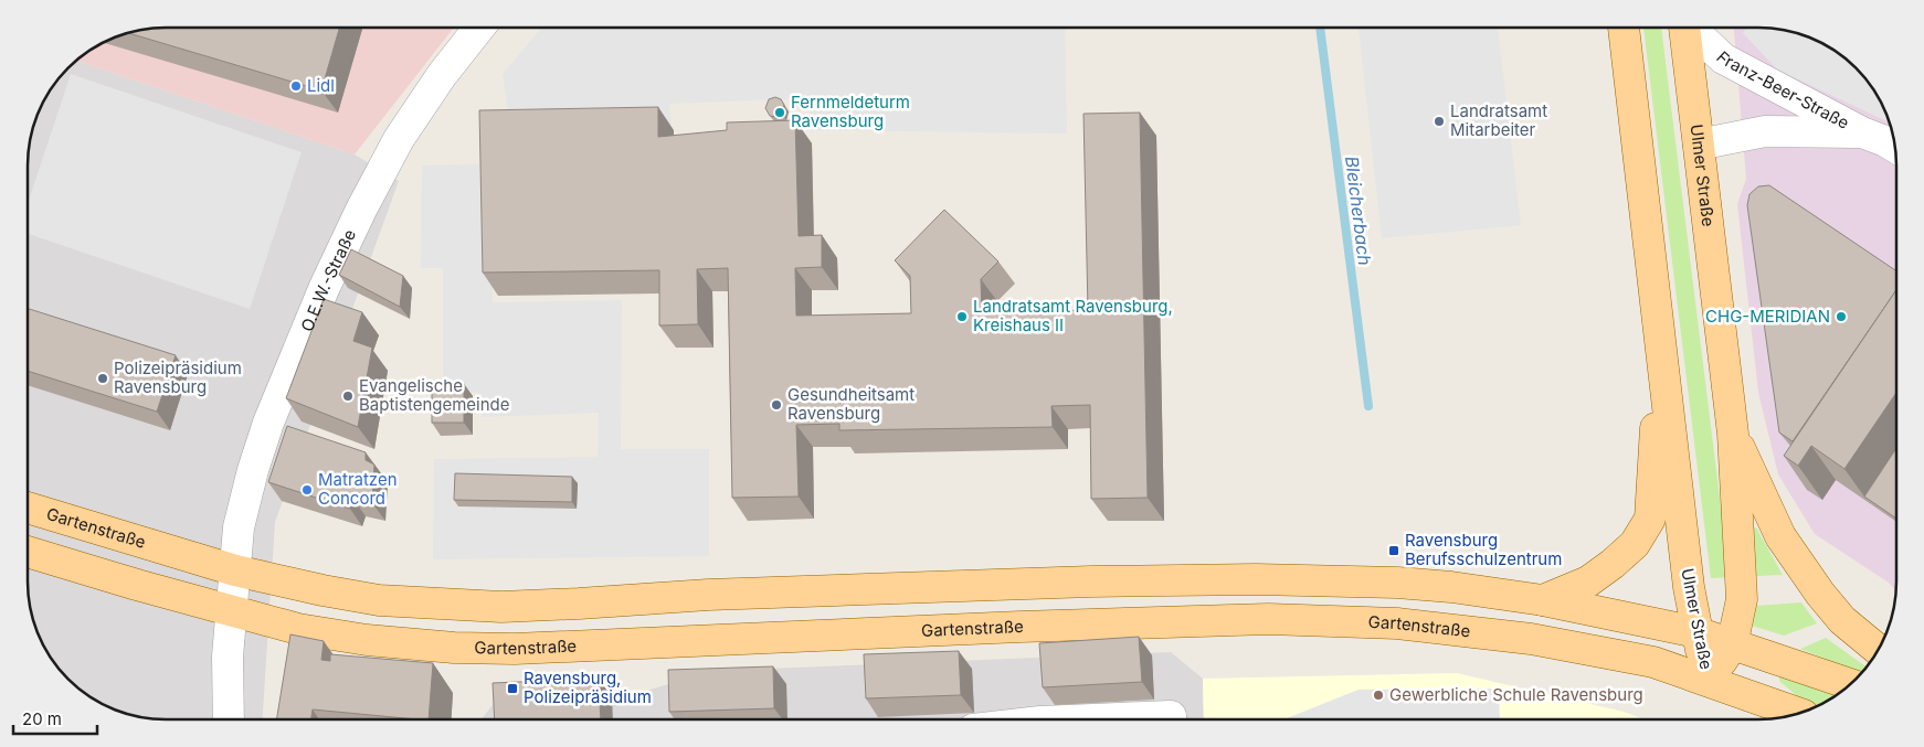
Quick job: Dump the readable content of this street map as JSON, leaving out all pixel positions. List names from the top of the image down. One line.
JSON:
{"streets":{"main road":["Ulmer Straße","Gartenstraße"],"street":["Franz-Beer-Straße","O.E.W.-Straße"]},"crossings":[["Franz-Beer-Straße","Ulmer Straße"],["Ulmer Straße","Gartenstraße"],["O.E.W.-Straße","Gartenstraße"]],"water":["Bleicherbach"],"places":{"other":["Lidl","Fernmeldeturm Ravensburg","Landratsamt Mitarbeiter","Landratsamt Ravensburg, Kreishaus II","CHG-MERIDIAN","Polizeipräsidium Ravensburg","Evangelische Baptistengemeinde","Gesundheitsamt Ravensburg","Matratzen Concord","Gewerbliche Schule Ravensburg"],"transit":["Ravensburg Berufsschulzentrum","Ravensburg, Polizeipräsidium"]},"scale_bar":"20 m"}
